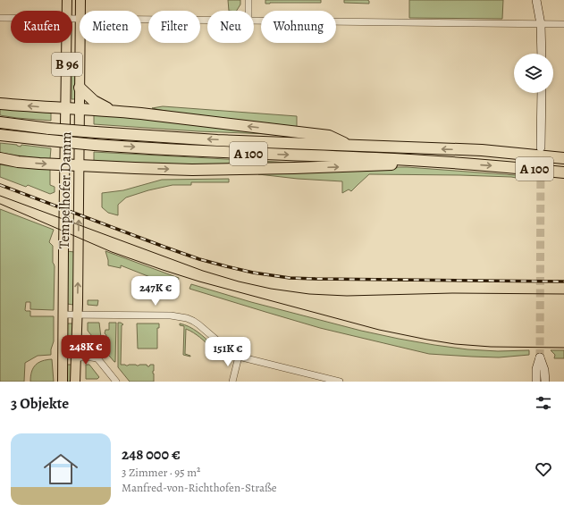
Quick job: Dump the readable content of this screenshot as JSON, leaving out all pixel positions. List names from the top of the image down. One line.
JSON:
{"streets":{"highway":["A 100"],"main road":["B 96","Tempelhofer Damm"]},"page":{"chip":["Kaufen","Mieten","Filter","Neu","Wohnung"],"price":["247K €","248K €","151K €"],"heading":"3 Objekte","list":[{"name":"248 000 €","note":"3 Zimmer · 95 m² · Manfred-von-Richthofen-Straße"}]}}
